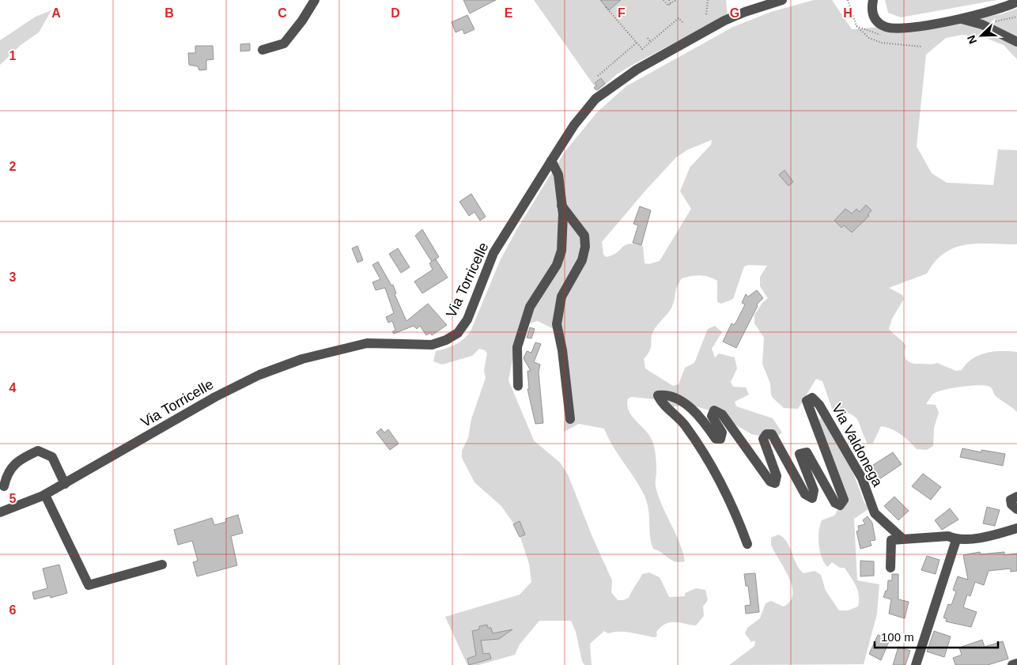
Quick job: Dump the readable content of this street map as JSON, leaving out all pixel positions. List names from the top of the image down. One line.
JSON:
{"streets":{"street":["Via Torricelle","Via Valdonega"]},"scale_bar":"100 m","north":"bottom left","grid":{"columns":["A","B","C","D","E","F","G","H"],"rows":["1","2","3","4","5","6"]}}
